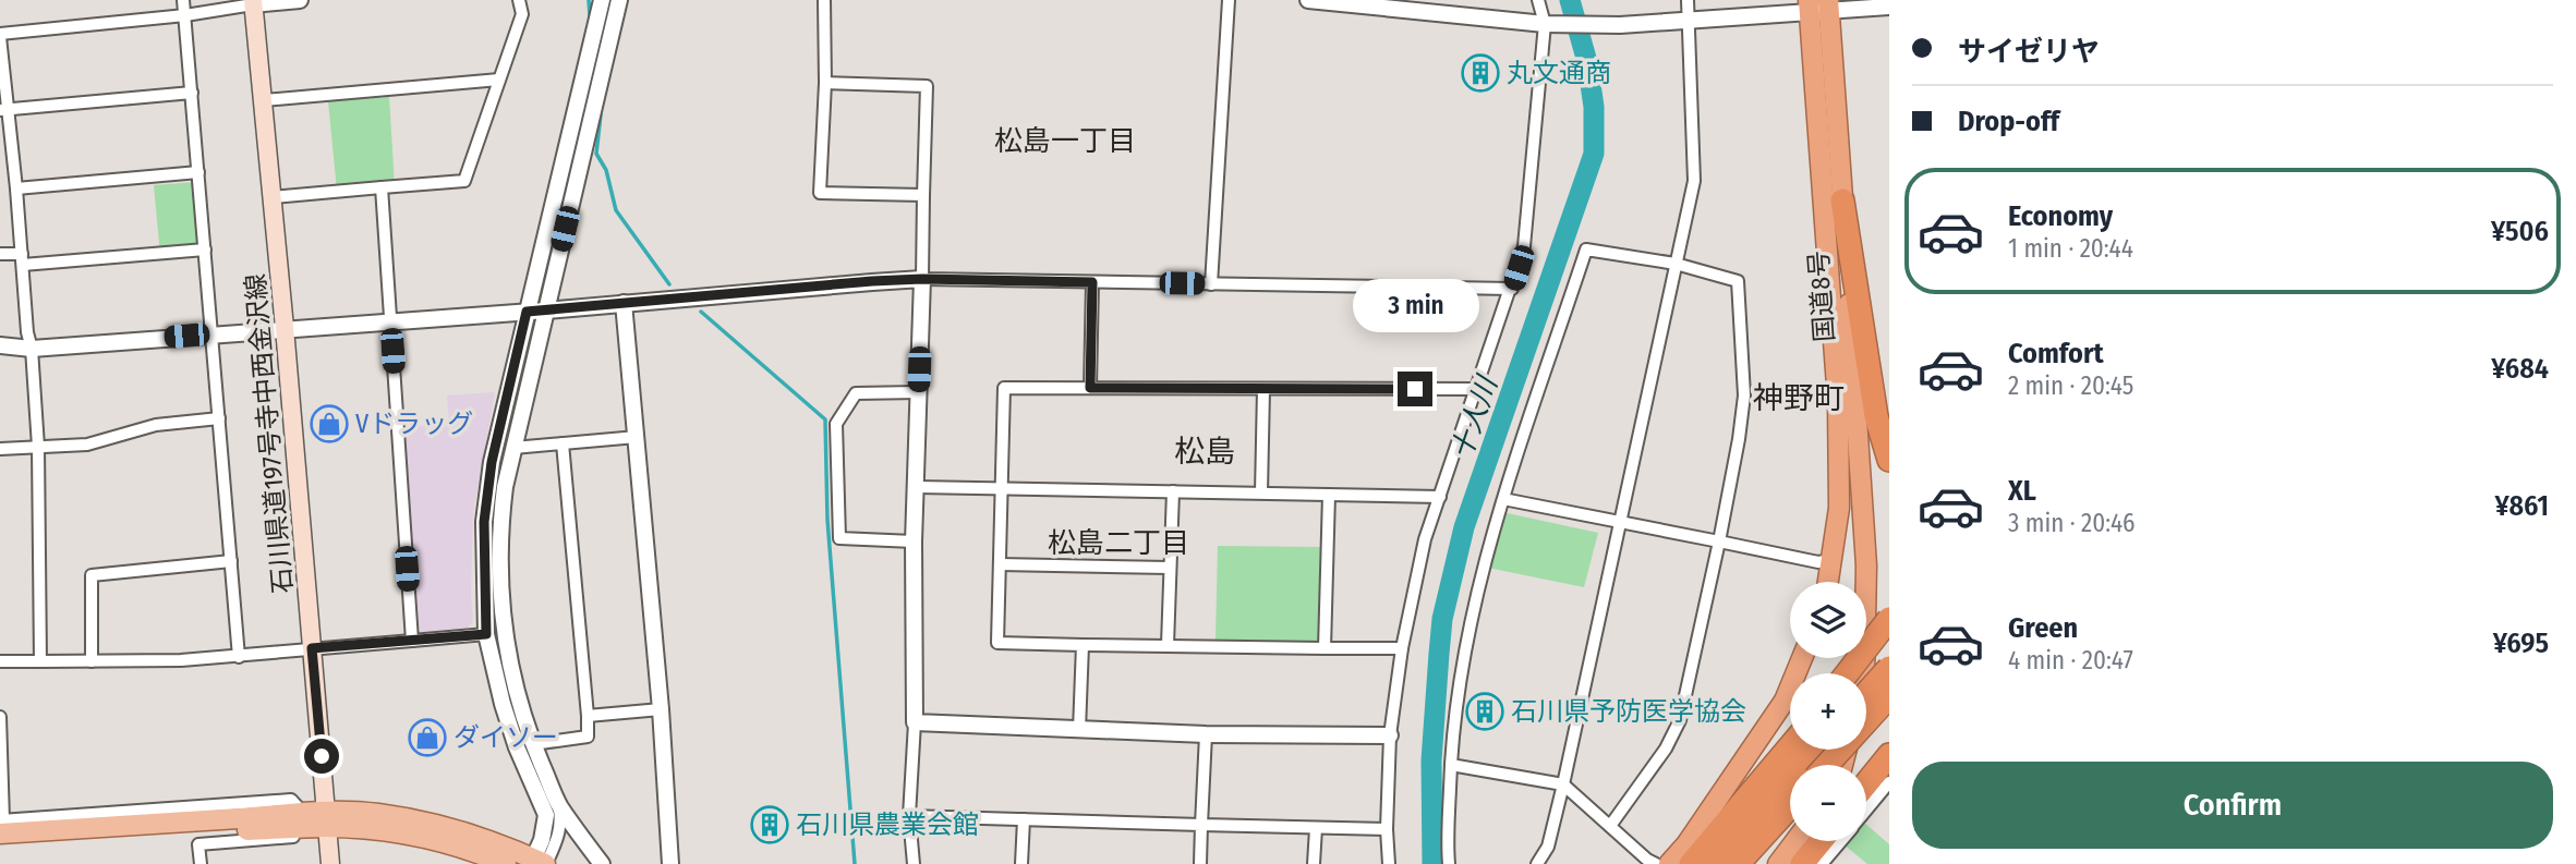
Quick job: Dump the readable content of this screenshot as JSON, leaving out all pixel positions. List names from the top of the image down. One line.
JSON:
{"streets":{"highway":["国道8号"],"main road":["石川県道197号寺中西金沢線"]},"districts":["松島一丁目","神野町","松島","松島二丁目"],"water":["十人川"],"places":{"building":["丸文通商","石川県予防医学協会","石川県農業会館"],"shop":["Vドラッグ","ダイソー"]},"page":{"banner":["サイゼリヤ","Drop-off"],"list":[{"name":"Economy","note":"1 min · 20:44","value":"¥506"},{"name":"Comfort","note":"2 min · 20:45","value":"¥684"},{"name":"XL","note":"3 min · 20:46","value":"¥861"},{"name":"Green","note":"4 min · 20:47","value":"¥695"}],"bubble":"3 min","map_buttons":["+","−"],"buttons":"Confirm"}}
